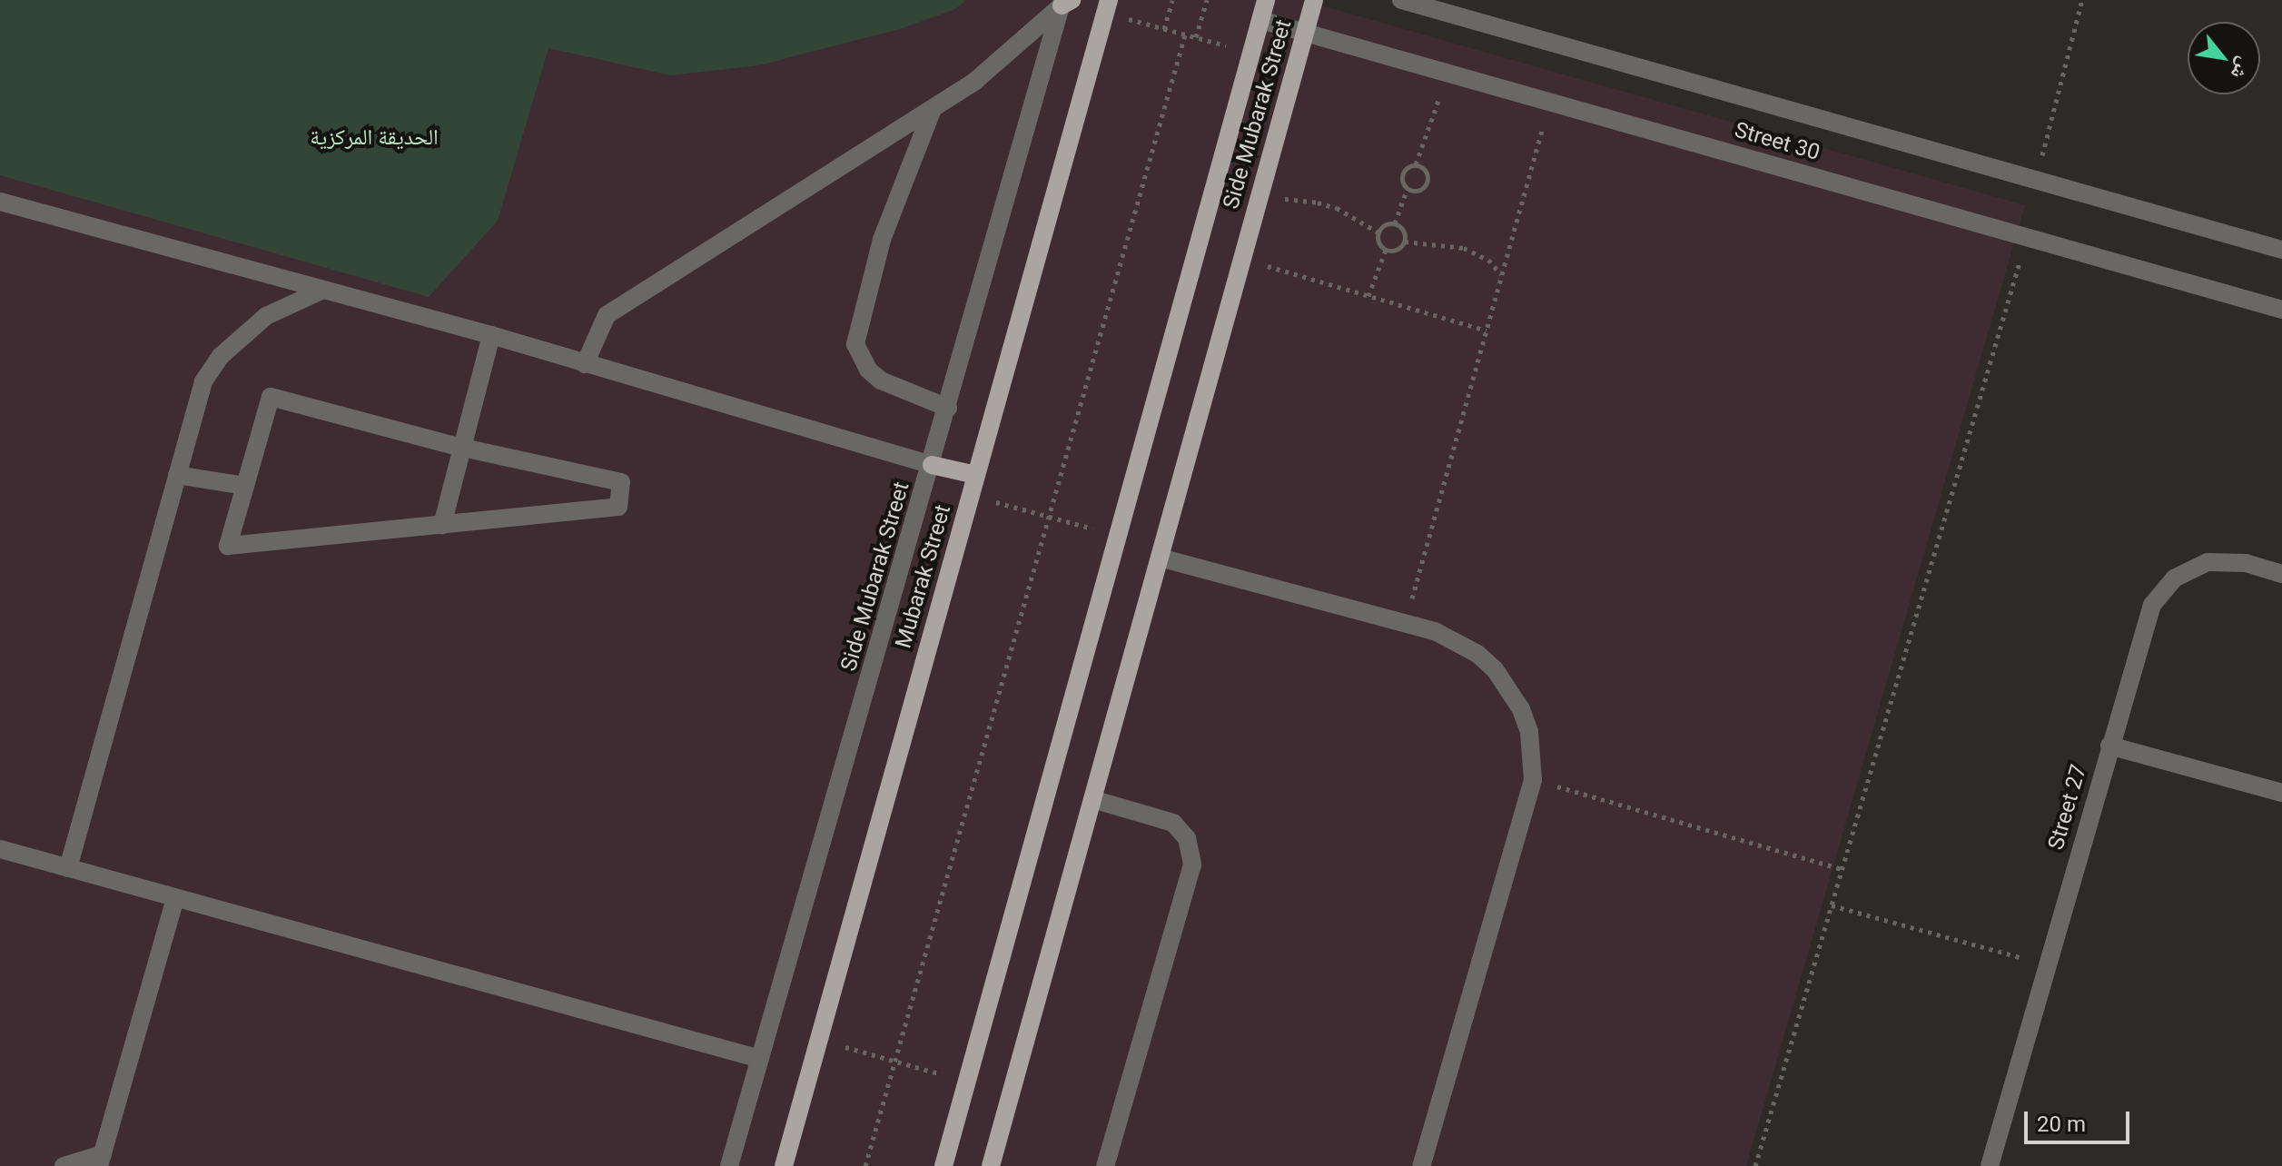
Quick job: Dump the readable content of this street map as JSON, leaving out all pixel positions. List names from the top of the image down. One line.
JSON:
{"streets":{"main road":["Side Mubarak Street","Mubarak Street"],"street":["Street 30","Street 27"]},"crossings":[["Side Mubarak Street","Street 30"]],"parks":["الحديقة المركزية"],"scale_bar":"20 m","north":"bottom right"}
